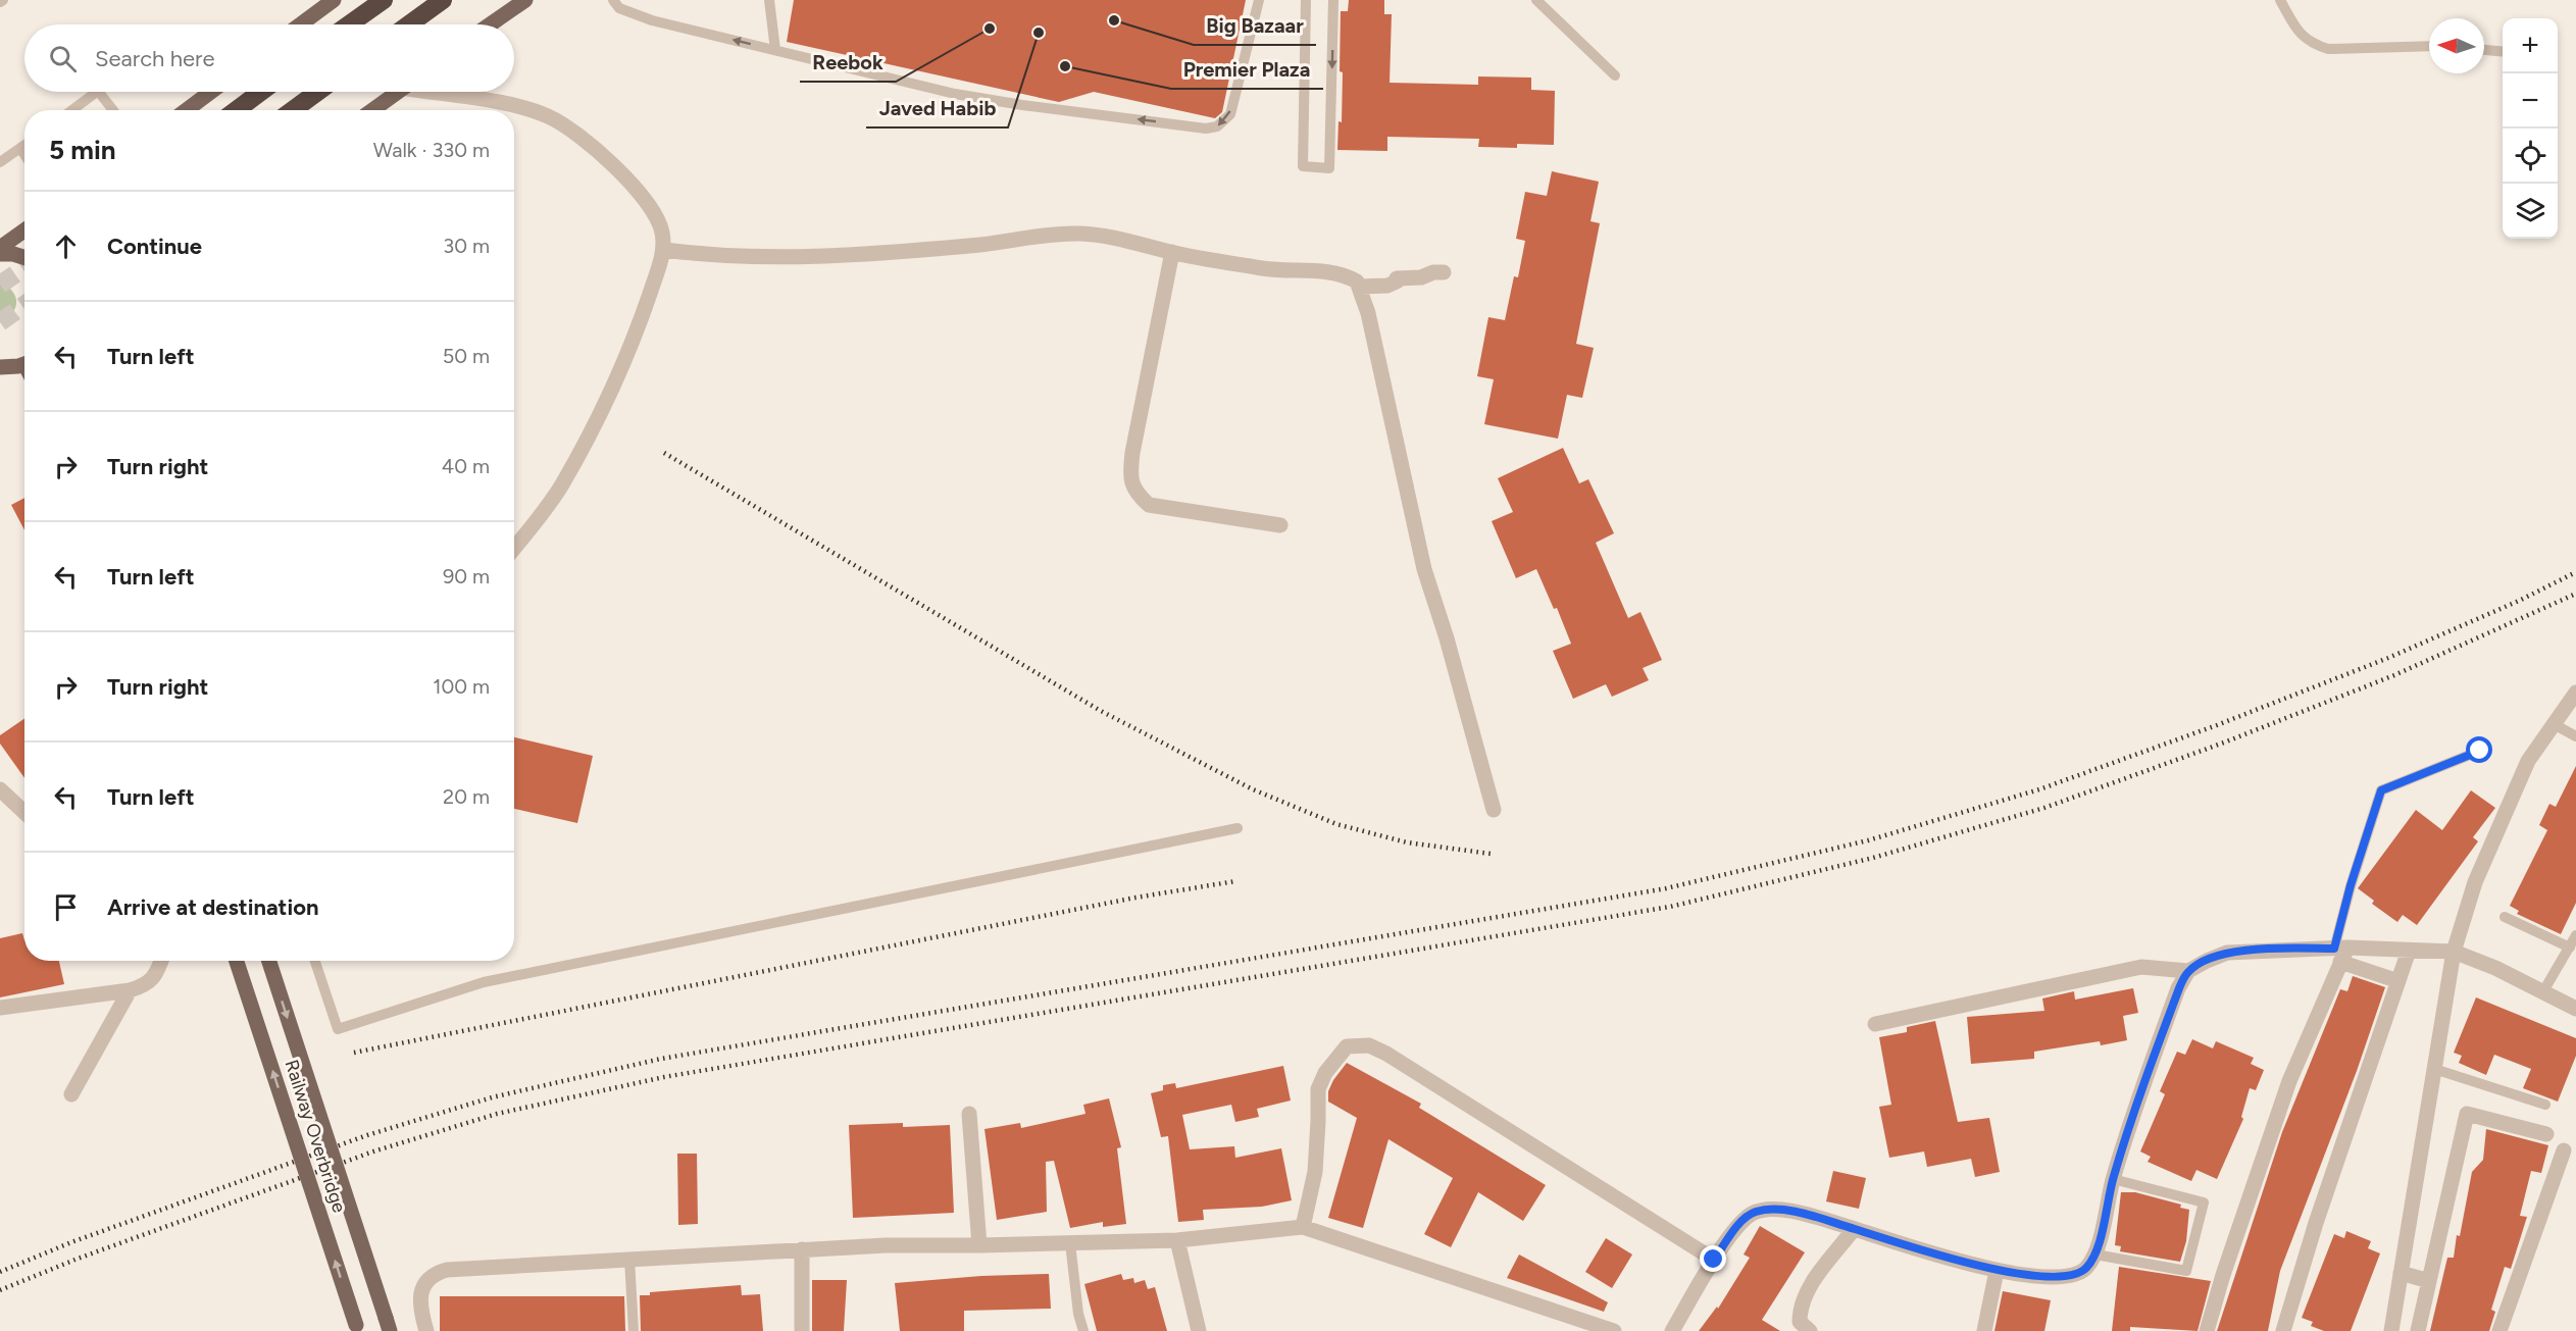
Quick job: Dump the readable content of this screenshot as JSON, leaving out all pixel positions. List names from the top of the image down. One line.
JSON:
{"streets":{"main road":["Railway Overbridge"]},"places":["Big Bazaar","Reebok","Javed Habib","Premier Plaza"],"north":"left","page":{"map_buttons":["+","−"],"search":"Search here","heading":["5 min","Walk · 330 m"],"list":[["Continue","30 m"],["Turn left","50 m"],["Turn right","40 m"],["Turn left","90 m"],["Turn right","100 m"],["Turn left","20 m"],"Arrive at destination"]}}
